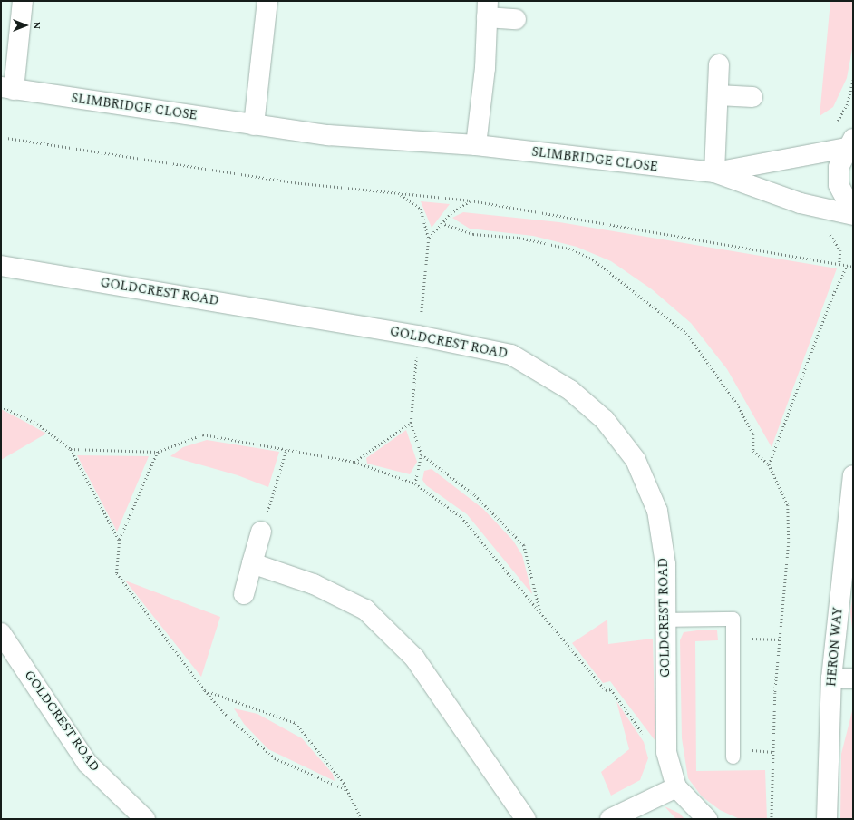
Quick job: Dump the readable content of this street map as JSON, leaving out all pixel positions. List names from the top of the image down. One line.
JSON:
{"streets":{"street":["SLIMBRIDGE CLOSE","GOLDCREST ROAD","HERON WAY"]},"north":"right"}
